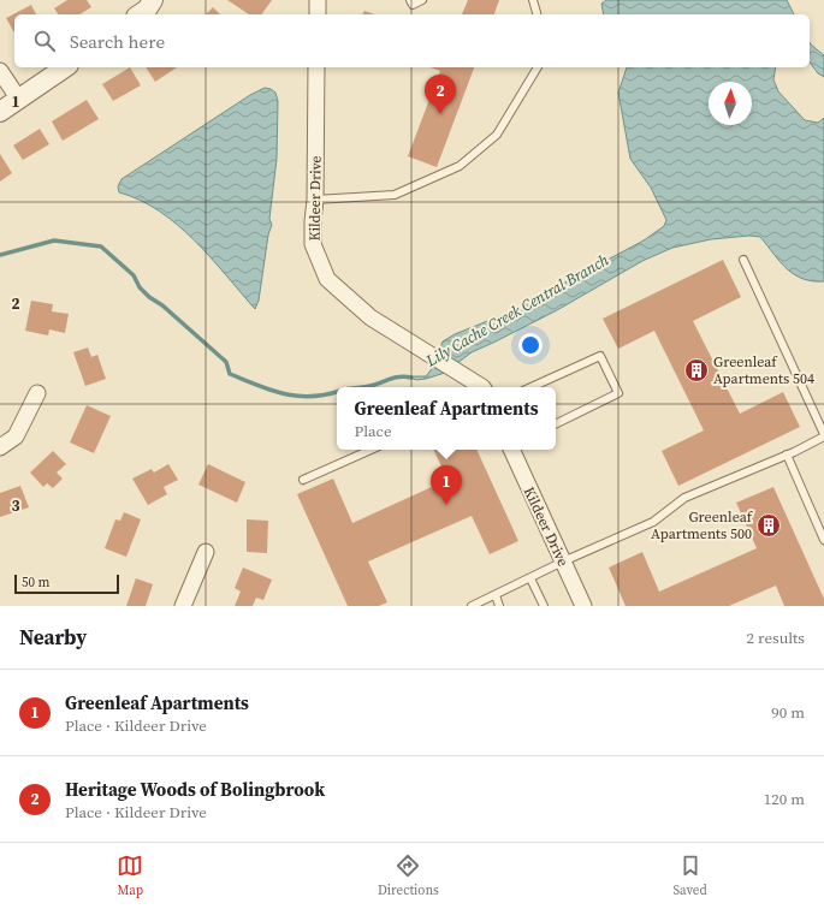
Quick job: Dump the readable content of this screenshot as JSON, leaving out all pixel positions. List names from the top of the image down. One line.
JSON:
{"streets":{"street":["Kildeer Drive"]},"water":["Lily Cache Creek Central Branch"],"places":{"building":["Greenleaf Apartments 504","Greenleaf Apartments 500"]},"scale_bar":"50 m","north":"top","page":{"search":"Search here","pins":["2","1"],"popup":["Greenleaf Apartments","Place"],"scale":"50 m","heading":["Nearby","2 results"],"list":[{"mark":"1","name":"Greenleaf Apartments","note":"Place · Kildeer Drive","value":"90 m"},{"mark":"2","name":"Heritage Woods of Bolingbrook","note":"Place · Kildeer Drive","value":"120 m"}],"nav":["Map","Directions","Saved"]},"grid":{"rows":["1","2","3"]}}
